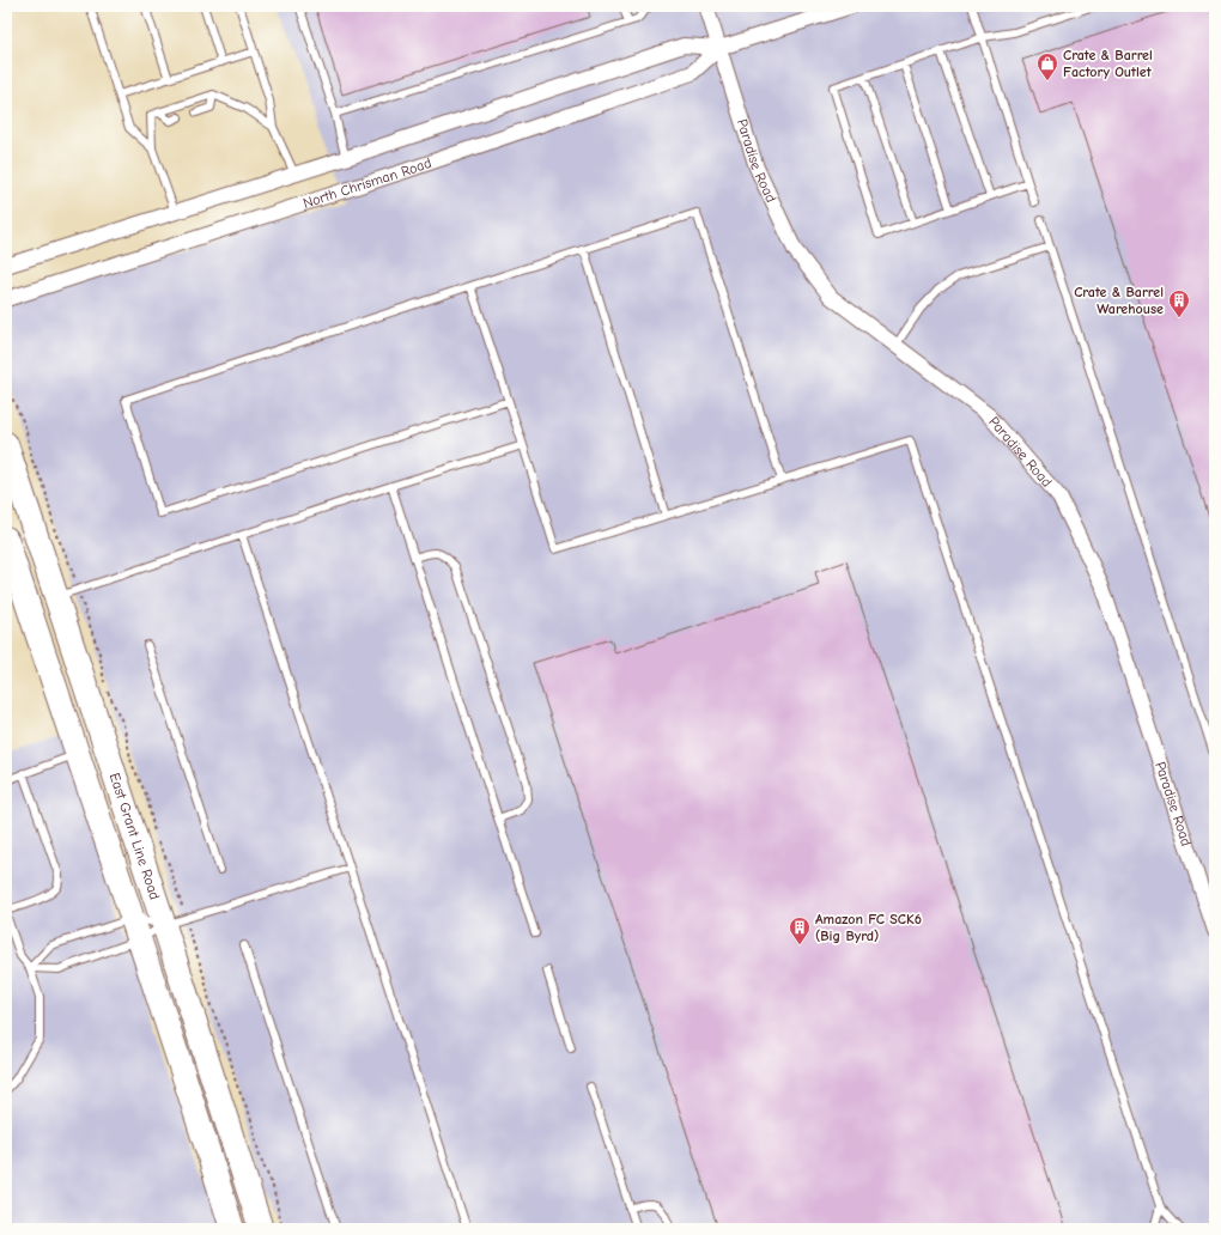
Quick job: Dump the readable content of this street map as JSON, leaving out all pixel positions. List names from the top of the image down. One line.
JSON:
{"streets":{"main road":["East Grant Line Road"],"street":["Paradise Road","North Chrisman Road"]},"crossings":[["Paradise Road","North Chrisman Road"]],"places":{"shop":["Crate & Barrel Factory Outlet"],"building":["Crate & Barrel Warehouse","Amazon FC SCK6 (Big Byrd)"]}}
